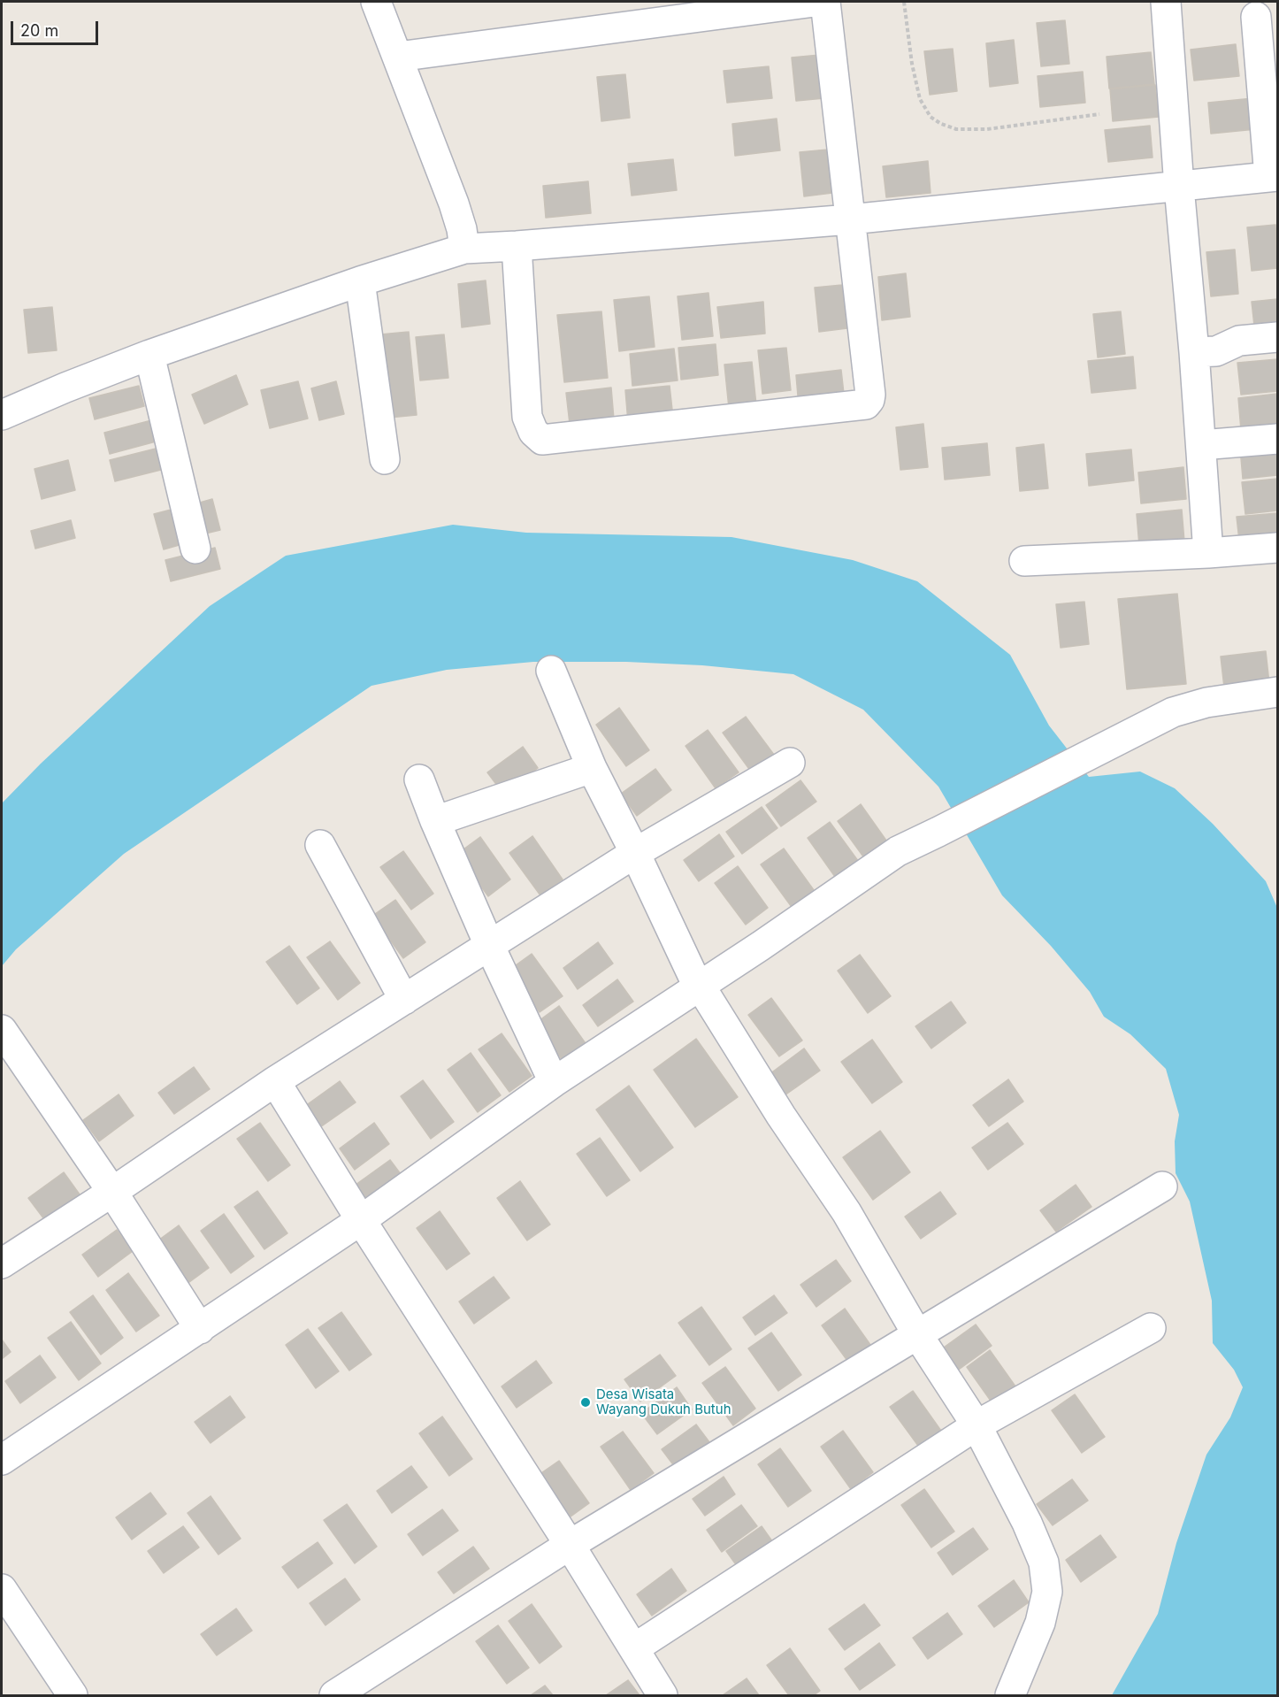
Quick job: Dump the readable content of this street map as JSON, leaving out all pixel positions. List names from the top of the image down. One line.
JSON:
{"places":["Desa Wisata Wayang Dukuh Butuh"],"scale_bar":"20 m"}
